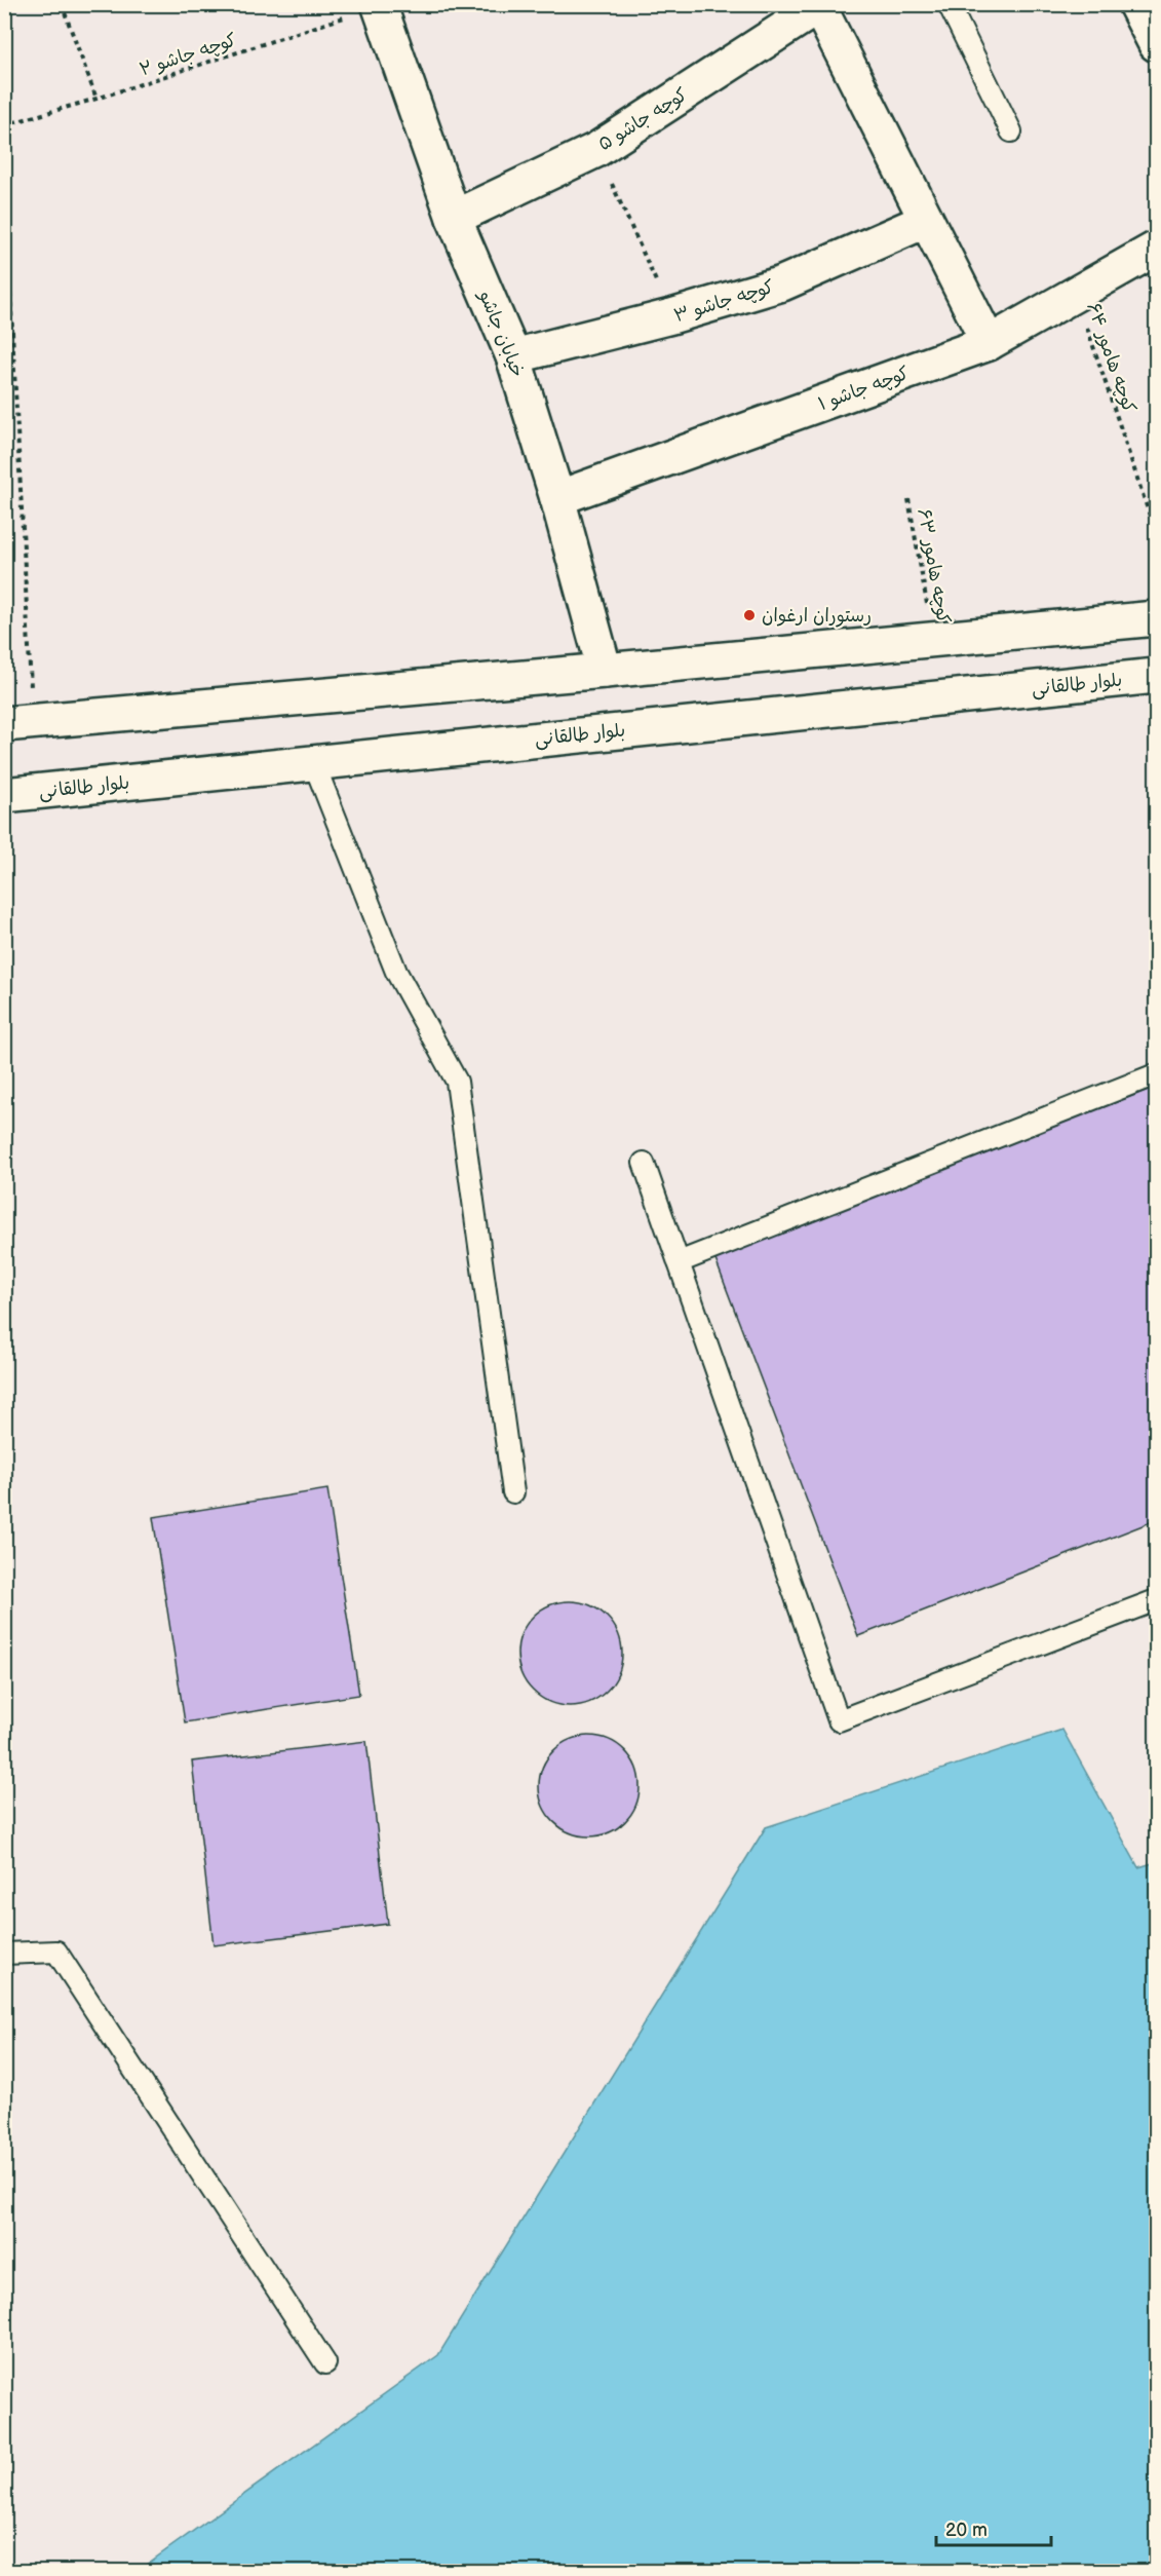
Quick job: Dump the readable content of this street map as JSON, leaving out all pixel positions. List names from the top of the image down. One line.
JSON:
{"streets":{"street":["کوچه جاشو ۵","کوچه جاشو ۳","خیابان جاشو","کوچه جاشو ۱","بلوار طالقانی"],"path":["کوچه جاشو ۲","کوچه هامور ۶۴","کوچه هامور ۶۳"]},"crossings":[["کوچه جاشو ۲","خیابان جاشو"],["کوچه جاشو ۵","خیابان جاشو"],["کوچه جاشو ۳","خیابان جاشو"],["خیابان جاشو","کوچه جاشو ۱"],["کوچه هامور ۶۴","کوچه جاشو ۱"]],"places":["رستوران ارغوان"],"scale_bar":"20 m"}
